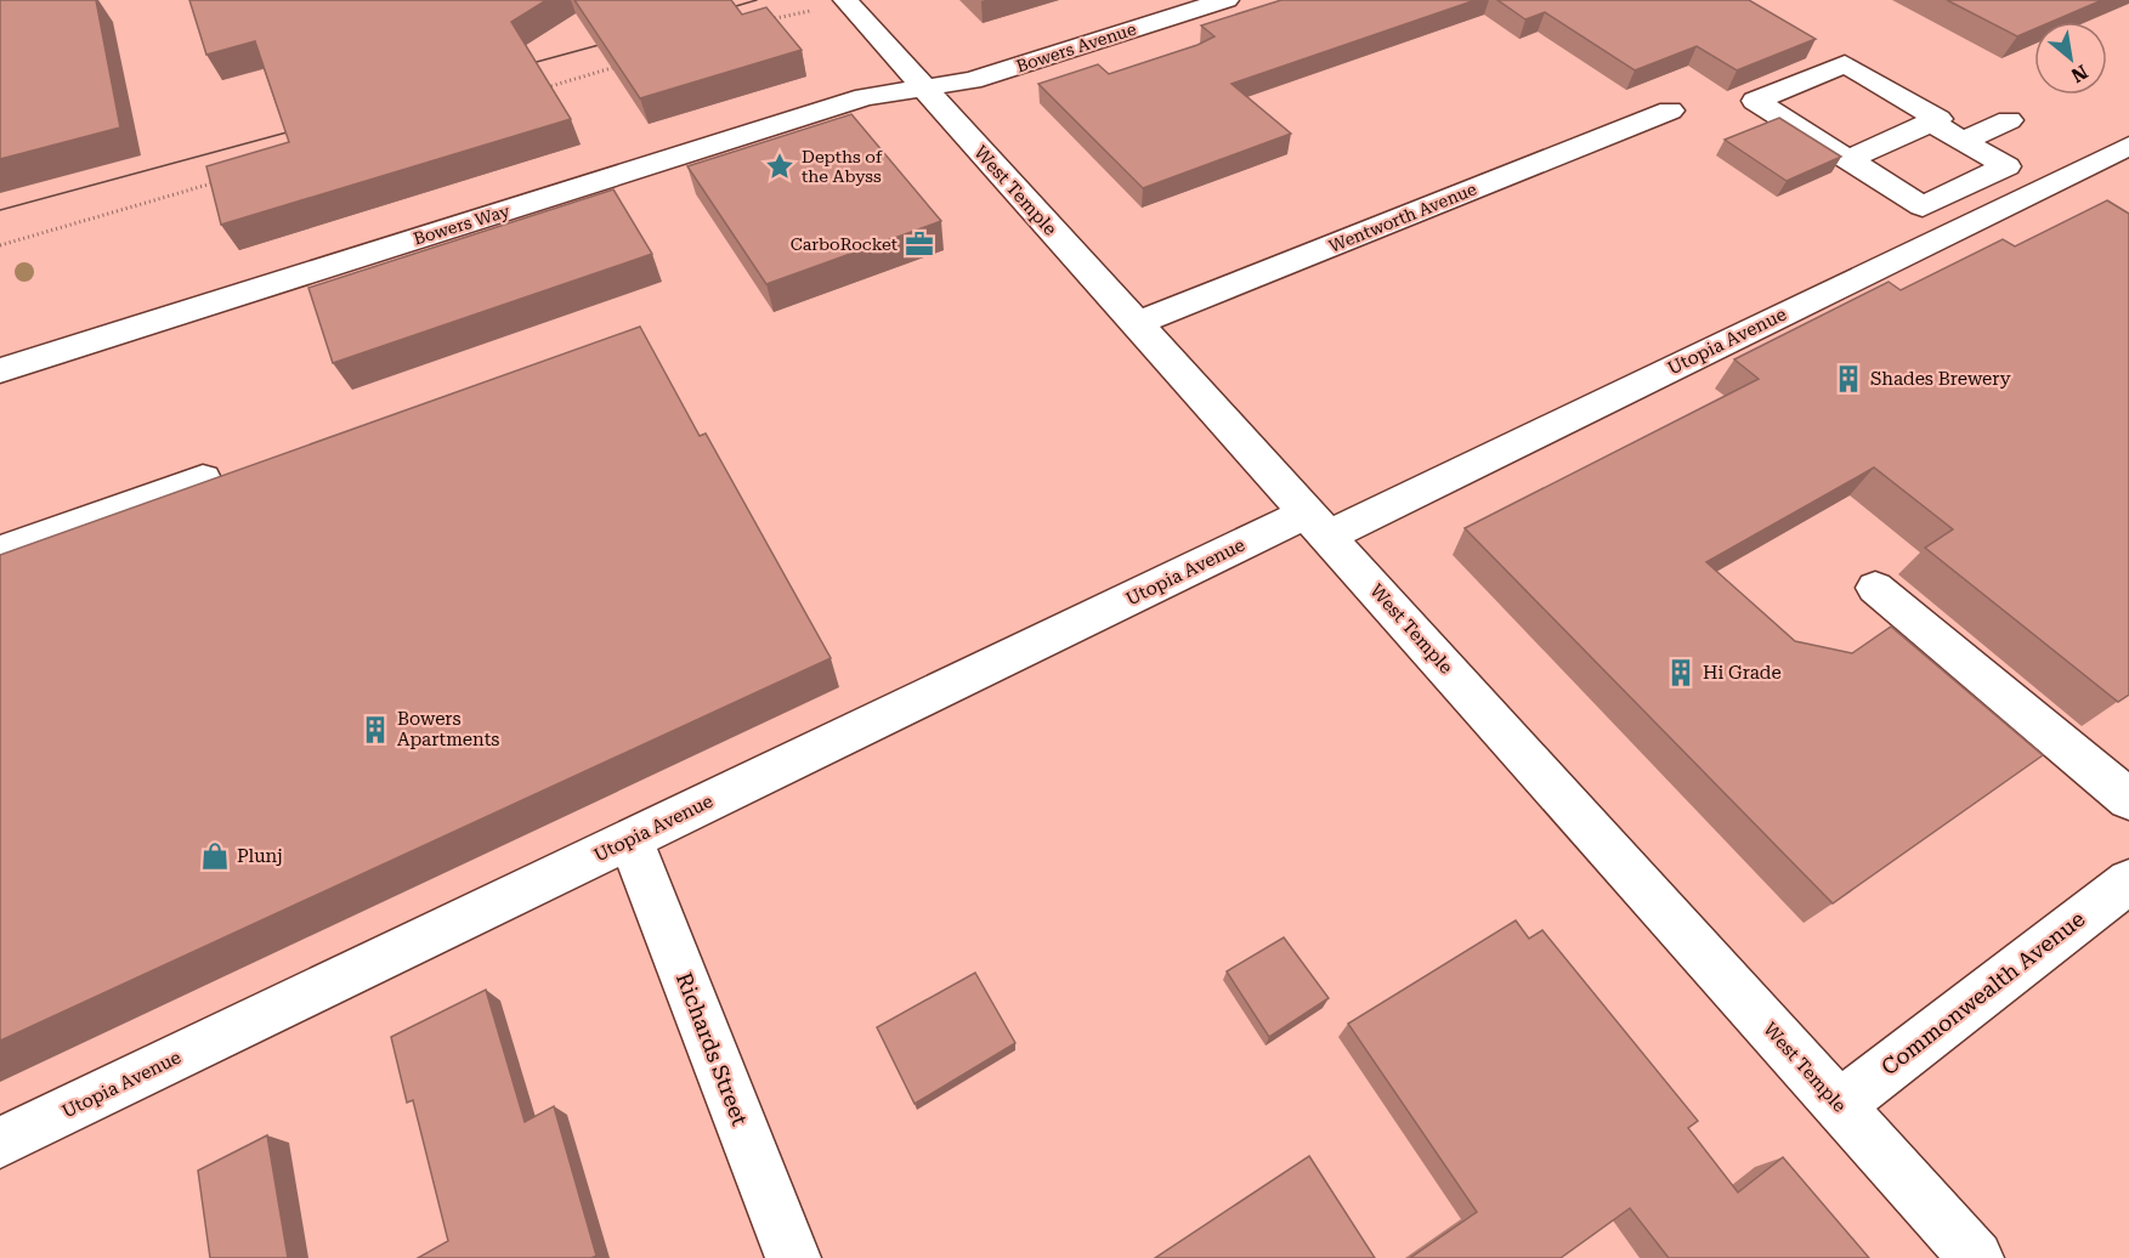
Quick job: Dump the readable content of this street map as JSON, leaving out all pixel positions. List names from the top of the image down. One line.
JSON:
{"streets":{"street":["Bowers Avenue","West Temple","Wentworth Avenue","Bowers Way","Utopia Avenue","Commonwealth Avenue","Richards Street"]},"crossings":[["Bowers Avenue","West Temple"],["Bowers Avenue","Bowers Way"],["West Temple","Wentworth Avenue"],["West Temple","Bowers Way"],["West Temple","Utopia Avenue"],["West Temple","Commonwealth Avenue"],["Utopia Avenue","Richards Street"]],"places":{"place":["Depths of the Abyss"],"office":["CarboRocket"],"building":["Shades Brewery","Hi Grade","Bowers Apartments"],"shop":["Plunj"]},"north":"bottom right"}
